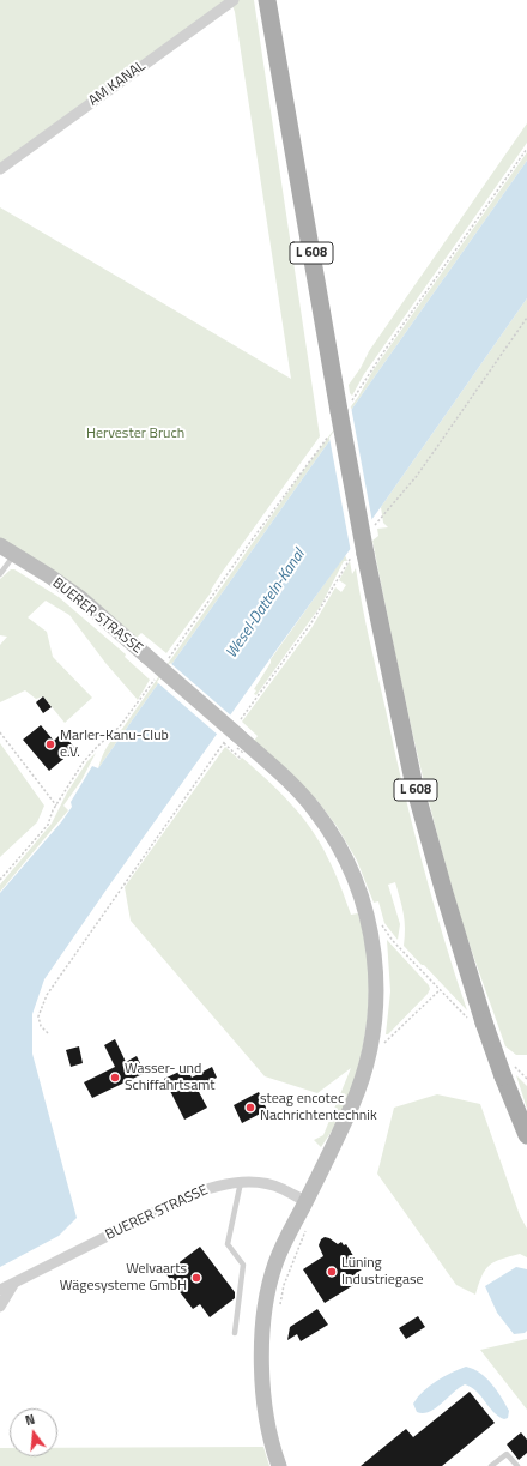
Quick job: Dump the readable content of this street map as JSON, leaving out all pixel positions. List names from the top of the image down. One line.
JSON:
{"streets":{"main road":["L 608"],"street":["AM KANAL","BUERER STRASSE"]},"water":["Wesel-Datteln-Kanal"],"parks":["Hervester Bruch"],"places":["Marler-Kanu-Club e.V.","Wasser- und Schiffahrtsamt","steag encotec Nachrichtentechnik","Lüning Industriegase","Welvaarts Wägesysteme GmbH"],"north":"top"}
